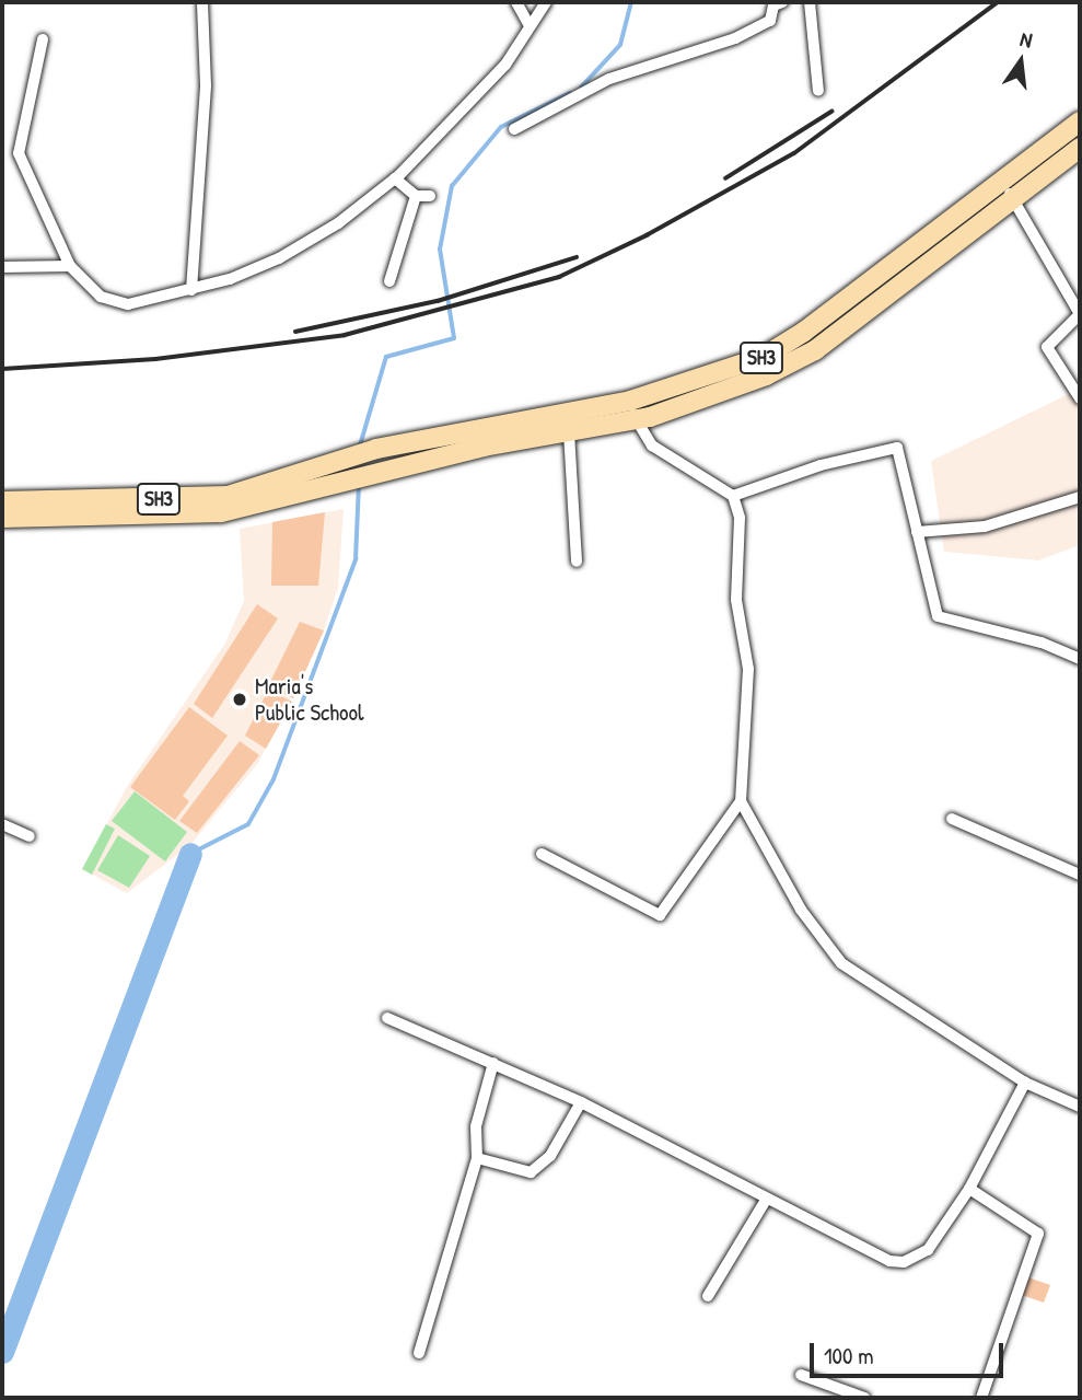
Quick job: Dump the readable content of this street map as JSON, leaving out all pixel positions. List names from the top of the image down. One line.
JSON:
{"streets":{"main road":["SH3"]},"places":["Maria's Public School"],"scale_bar":"100 m","north":"top"}
